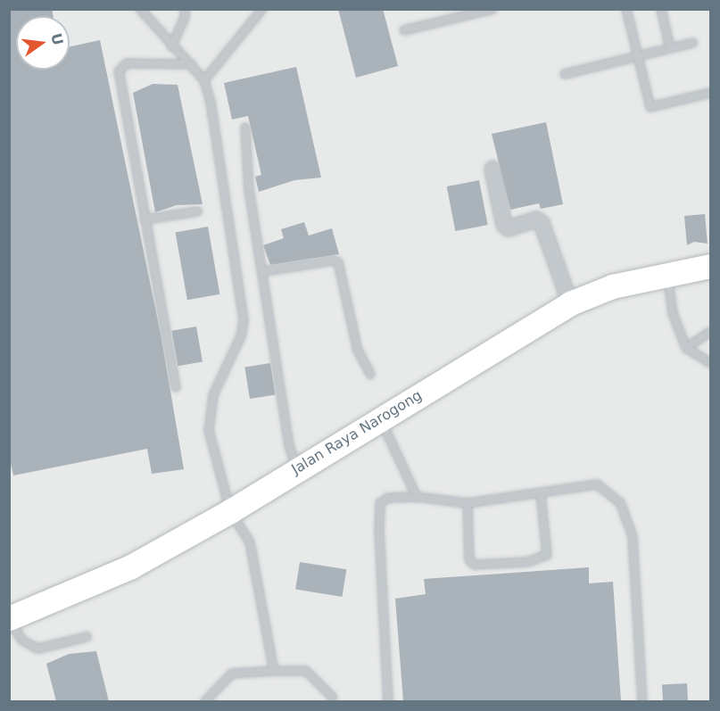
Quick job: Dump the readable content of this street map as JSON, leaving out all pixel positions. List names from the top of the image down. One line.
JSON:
{"streets":{"main road":["Jalan Raya Narogong"]},"north":"right"}
